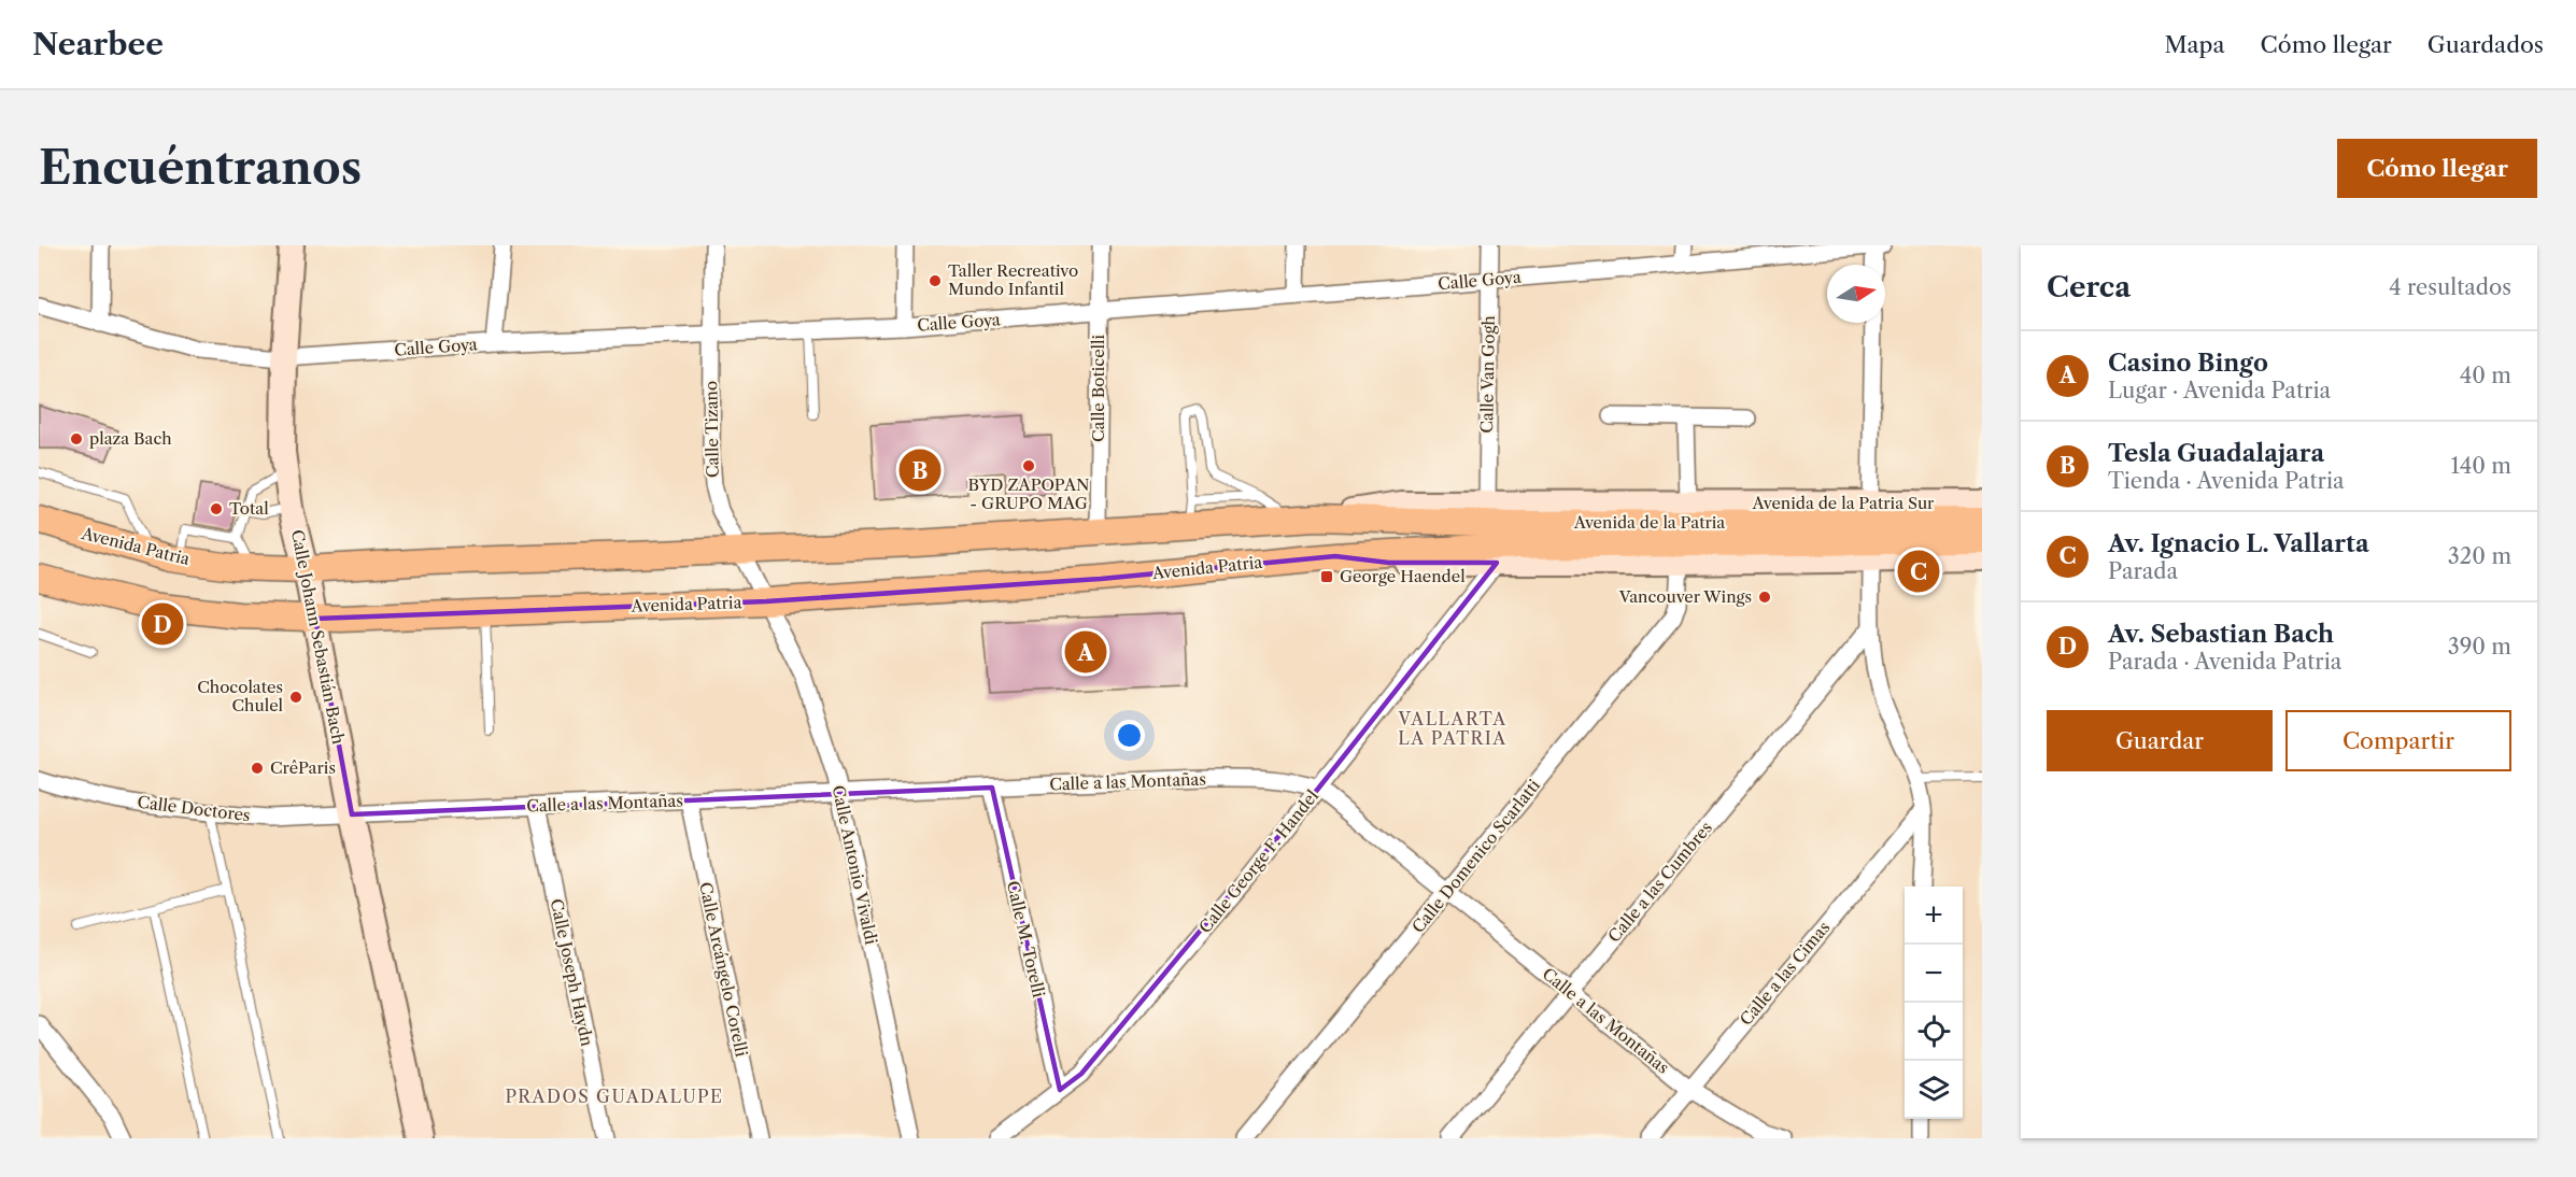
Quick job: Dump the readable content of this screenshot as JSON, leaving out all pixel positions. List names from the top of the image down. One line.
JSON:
{"streets":{"main road":["Avenida de la Patria","Avenida Patria"],"street":["Calle Goya","Calle Van Gogh","Calle Boticelli","Calle Tizano","Avenida de la Patria Sur","Calle Johann Sebastián Bach","Calle a las Montañas","Calle Doctores","Calle Domenico Scarlatti","Calle George F. Handel","Calle Antonio Vivaldi","Calle a las Cumbres","Calle M. Torelli","Calle Arcángelo Corelli","Calle Joseph Haydn","Calle a las Cimas"]},"crossings":[["Calle Goya","Calle Van Gogh"],["Calle Goya","Calle Boticelli"],["Calle Goya","Calle Tizano"],["Calle Goya","Calle Johann Sebastián Bach"],["Calle Van Gogh","Avenida de la Patria Sur"],["Calle Boticelli","Avenida Patria"],["Calle Tizano","Avenida Patria"],["Calle Tizano","Calle Antonio Vivaldi"],["Avenida de la Patria Sur","Avenida de la Patria"],["Avenida de la Patria Sur","Avenida Patria"],["Avenida de la Patria","Avenida Patria"],["Avenida Patria","Calle Johann Sebastián Bach"],["Avenida Patria","Calle Antonio Vivaldi"],["Calle Johann Sebastián Bach","Calle a las Montañas"],["Calle Johann Sebastián Bach","Calle Doctores"],["Calle a las Montañas","Calle Doctores"],["Calle a las Montañas","Calle Domenico Scarlatti"],["Calle a las Montañas","Calle George F. Handel"],["Calle a las Montañas","Calle Antonio Vivaldi"],["Calle a las Montañas","Calle a las Cumbres"],["Calle a las Montañas","Calle M. Torelli"],["Calle a las Montañas","Calle Arcángelo Corelli"],["Calle a las Montañas","Calle Joseph Haydn"],["Calle a las Montañas","Calle a las Cimas"],["Calle George F. Handel","Calle M. Torelli"]],"districts":["VALLARTA LA PATRIA","PRADOS GUADALUPE"],"places":{"other":["Taller Recreativo Mundo Infantil","plaza Bach","BYD ZAPOPAN - GRUPO MAG","Total","Vancouver Wings","Chocolates Chulel","CrêParis"],"transit":["George Haendel"]},"north":"right","page":{"header":"Nearbee","nav":["Mapa","Cómo llegar","Guardados"],"buttons":["Cómo llegar",["Guardar","Compartir"]],"title":"Encuéntranos","heading":["Cerca","4 resultados"],"list":[{"mark":"A","name":"Casino Bingo","note":"Lugar · Avenida Patria","value":"40 m"},{"mark":"B","name":"Tesla Guadalajara","note":"Tienda · Avenida Patria","value":"140 m"},{"mark":"C","name":"Av. Ignacio L. Vallarta","note":"Parada","value":"320 m"},{"mark":"D","name":"Av. Sebastian Bach","note":"Parada · Avenida Patria","value":"390 m"}],"pins":["B","C","D","A"],"map_buttons":["+","−"]}}
